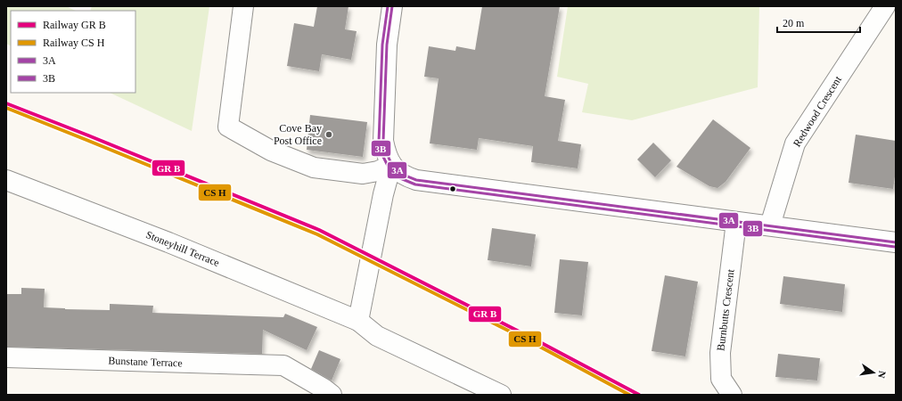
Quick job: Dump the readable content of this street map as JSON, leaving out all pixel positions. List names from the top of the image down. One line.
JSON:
{"streets":{"street":["Redwood Crescent","Stoneyhill Terrace","Burnbutts Crescent","Bunstane Terrace"]},"places":["Cove Bay Post Office"],"lines":["transit line 3A","transit line 3B"],"legend":["Railway GR B","Railway CS H","3A","3B"],"scale_bar":"20 m","north":"right"}
